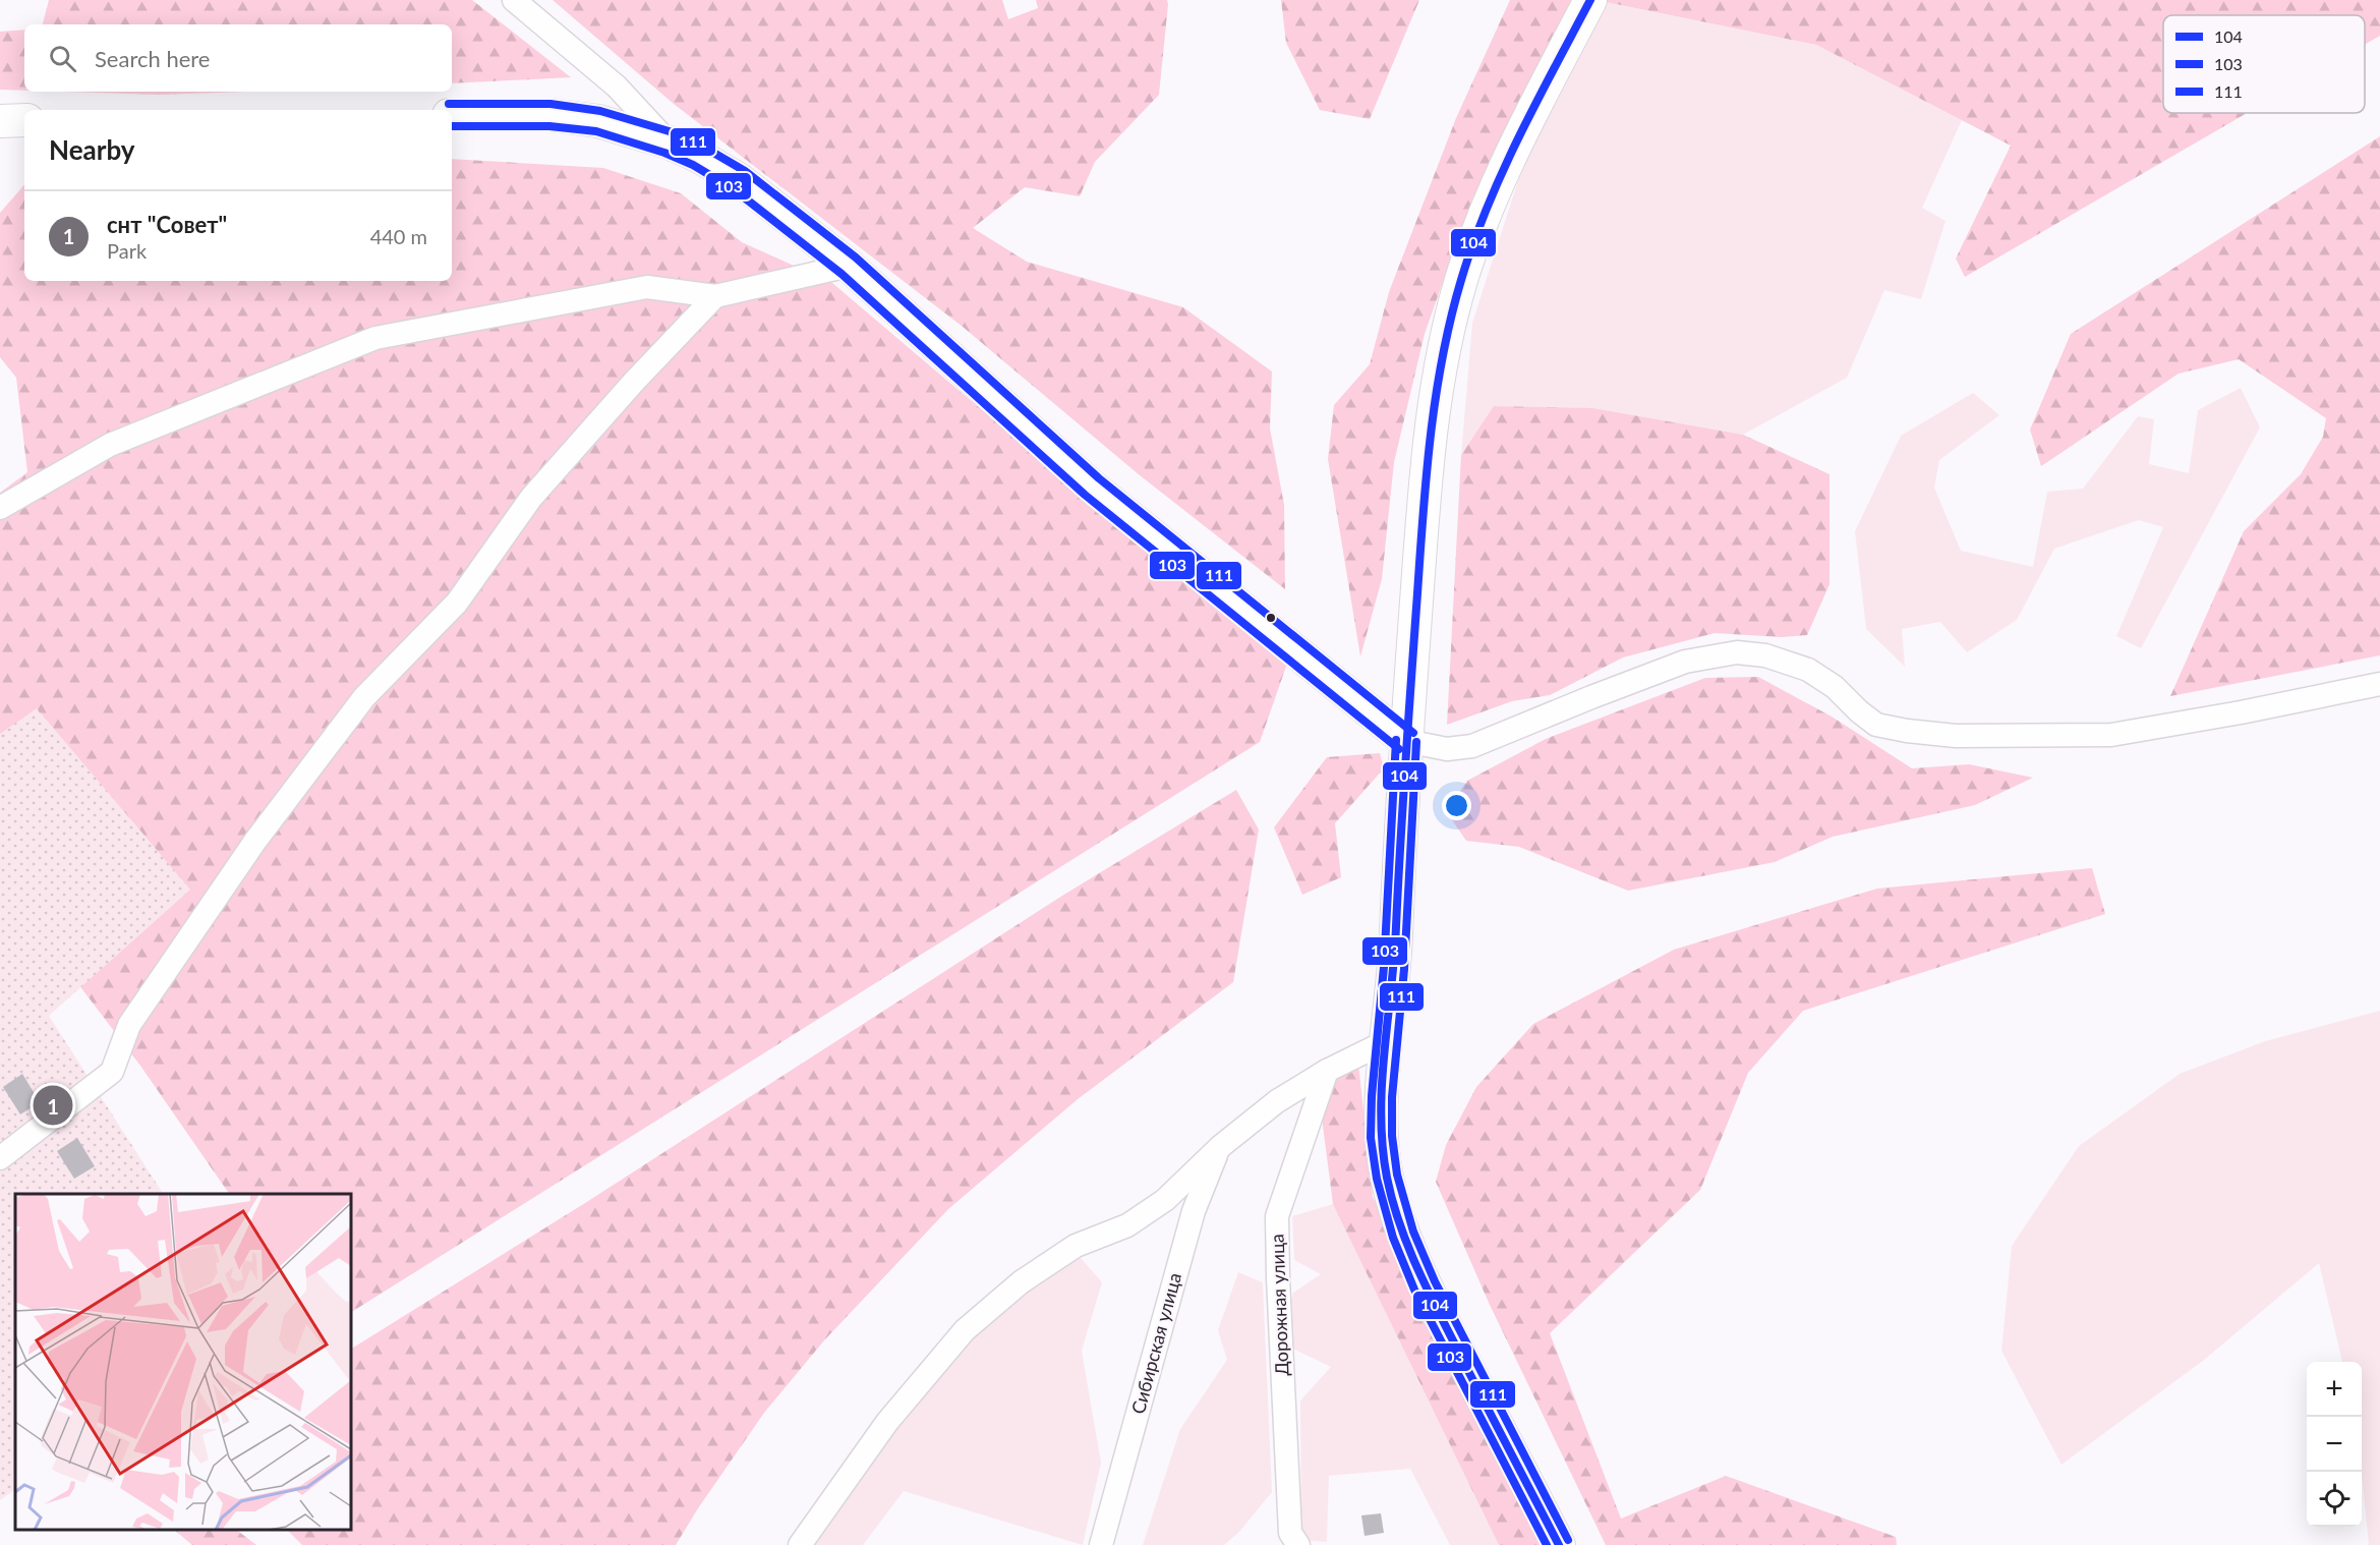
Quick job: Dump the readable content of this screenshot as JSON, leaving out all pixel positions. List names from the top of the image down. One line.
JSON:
{"streets":{"street":["Дорожная улица","Сибирская улица"]},"lines":["transit line 104","transit line 111","transit line 103"],"legend":["104","103","111"],"page":{"search":"Search here","heading":"Nearby","list":[{"mark":"1","name":"снт \"Совет\"","note":"Park","value":"440 m"}],"pins":"1","map_buttons":["+","−"]}}
